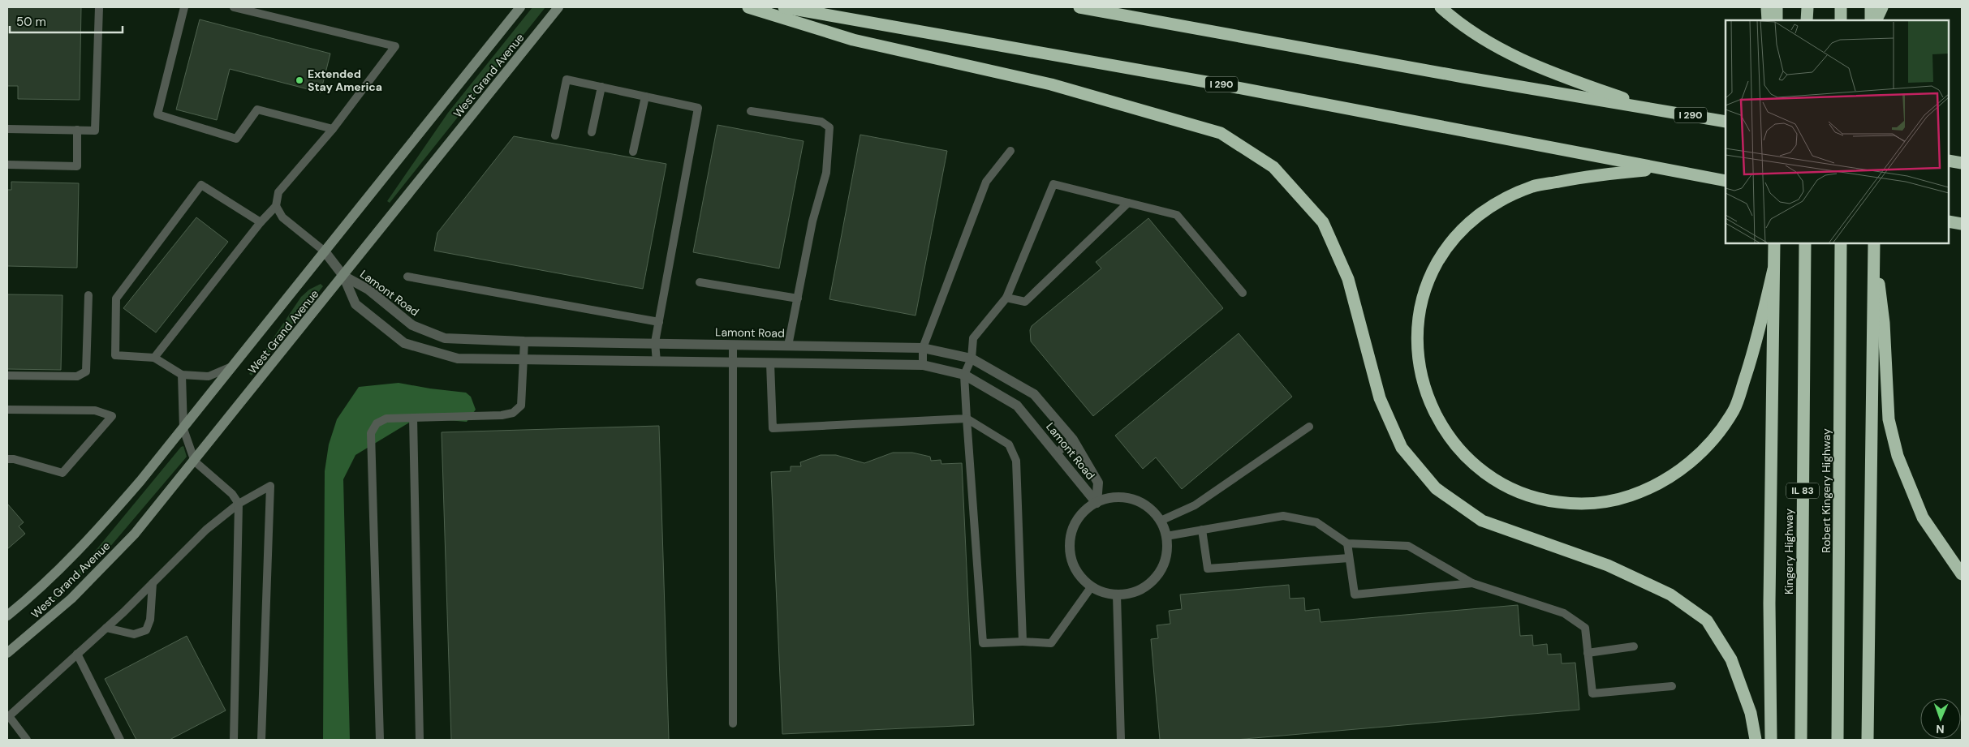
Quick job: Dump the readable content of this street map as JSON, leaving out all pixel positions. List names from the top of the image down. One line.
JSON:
{"streets":{"highway":["I 290","IL 83","Robert Kingery Highway","Kingery Highway"],"main road":["West Grand Avenue"],"street":["Lamont Road"]},"crossings":[["West Grand Avenue","Lamont Road"]],"places":["Extended Stay America"],"scale_bar":"50 m","north":"bottom"}
